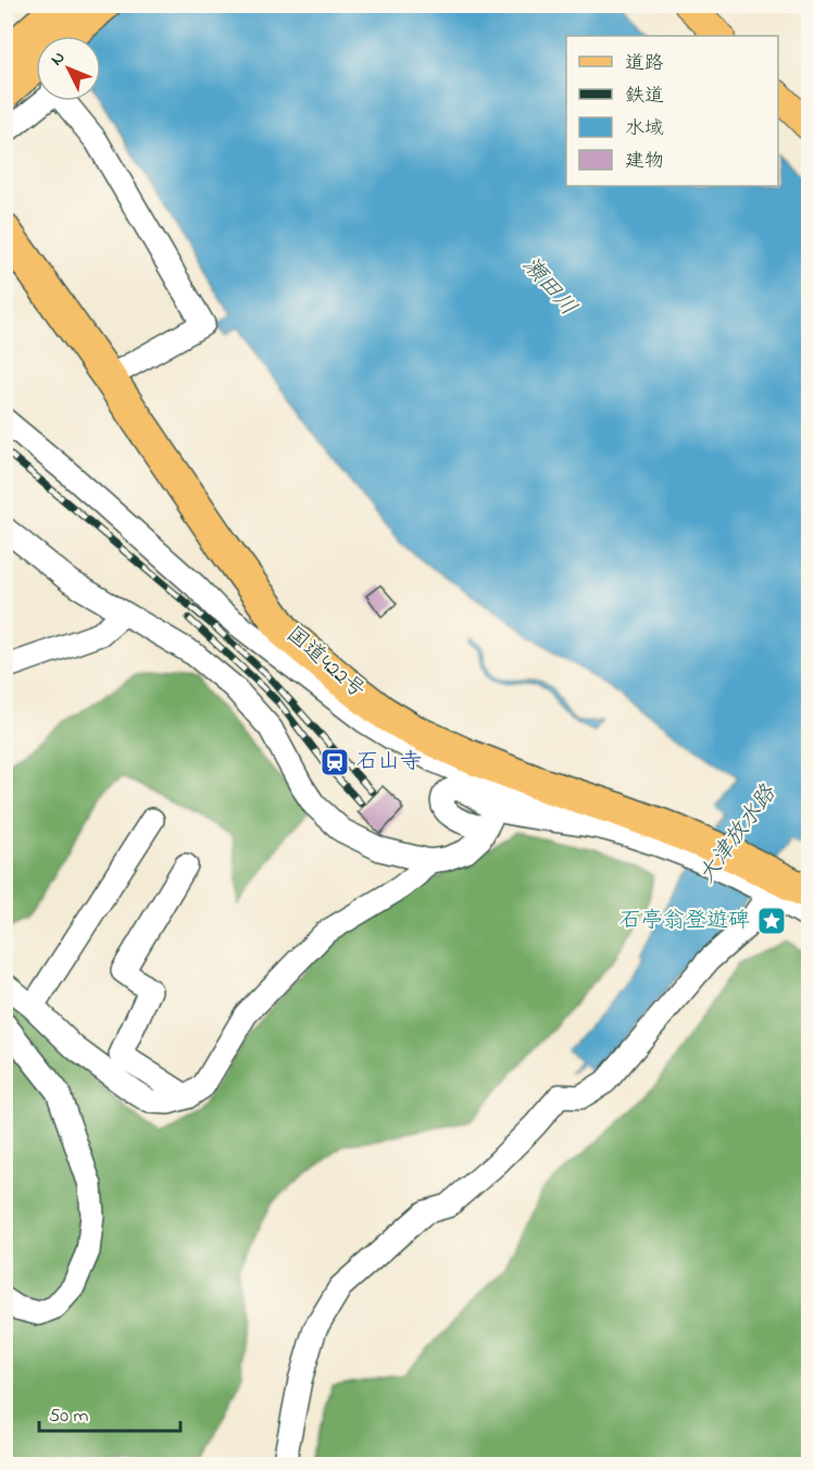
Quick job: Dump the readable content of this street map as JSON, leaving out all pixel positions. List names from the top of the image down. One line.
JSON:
{"streets":{"highway":["国道422号"]},"water":["瀬田川","大津放水路"],"places":{"station":["石山寺"],"place":["石亭翁登遊碑"]},"legend":["道路","鉄道","水域","建物"],"scale_bar":"50 m","north":"top left"}
